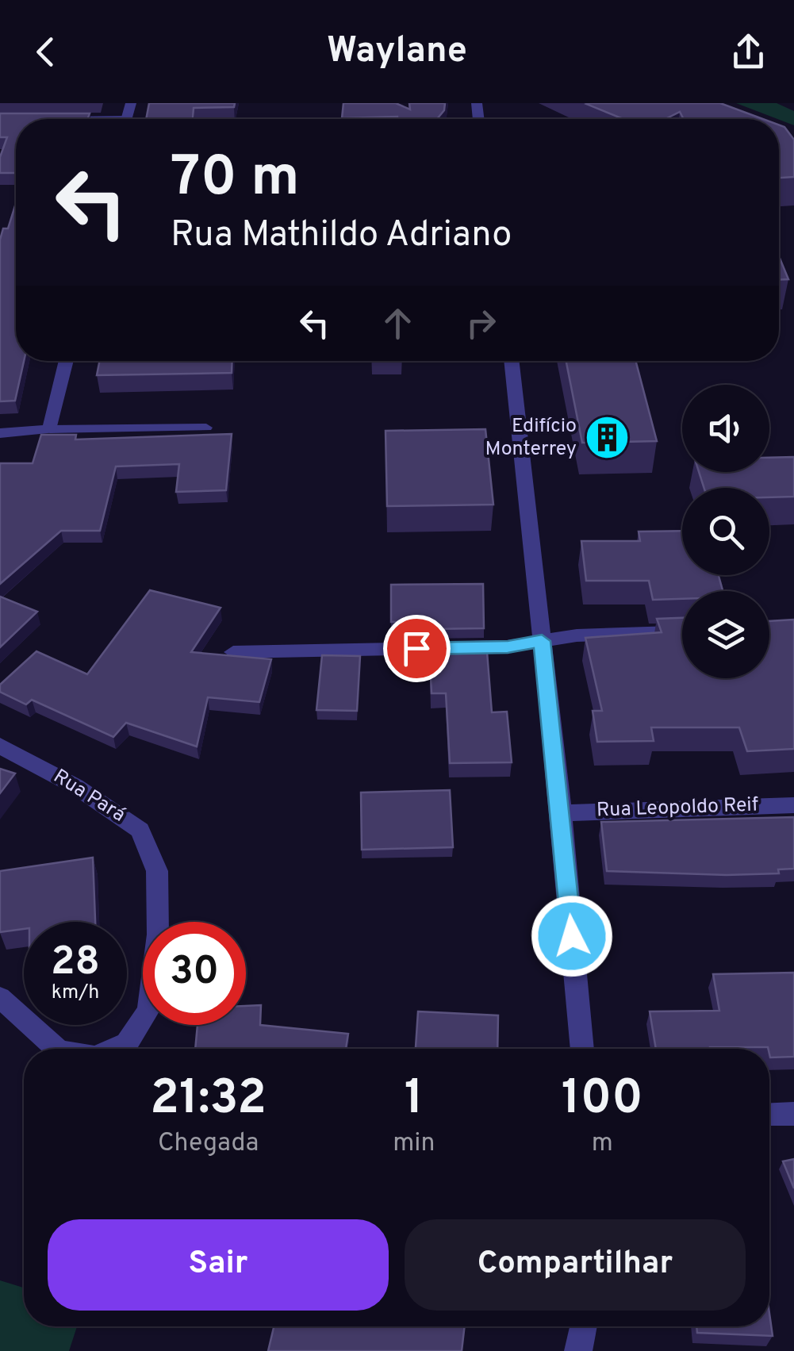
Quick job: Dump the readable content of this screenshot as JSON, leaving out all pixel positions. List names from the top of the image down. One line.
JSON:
{"streets":{"street":["Rua Pará","Rua Leopoldo Reif"]},"places":{"building":["Edifício Monterrey"]},"page":{"header":"Waylane","turn":["70 m","Rua Mathildo Adriano"],"speed":"28 km/h","limit":"30","eta":["21:32","Chegada","1","min","100","m"],"buttons":["Sair","Compartilhar"]}}
